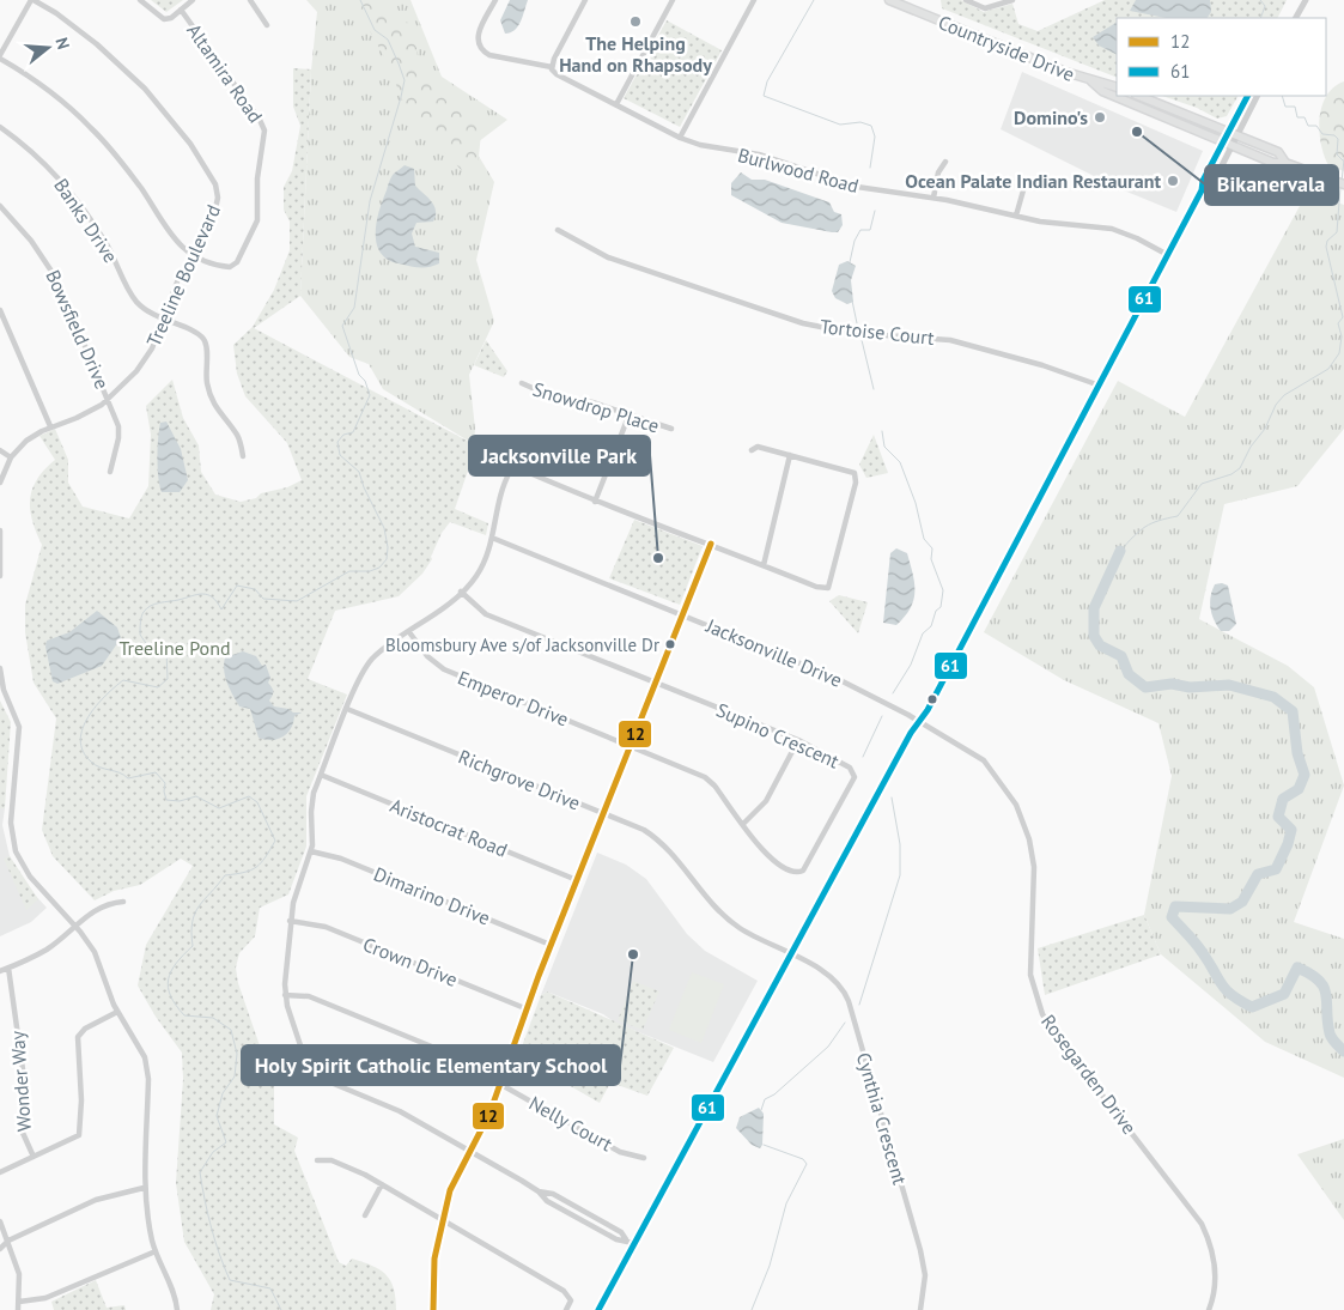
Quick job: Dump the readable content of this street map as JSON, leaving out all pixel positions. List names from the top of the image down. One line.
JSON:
{"streets":{"main road":["Countryside Drive"],"street":["Altamira Road","Burlwood Road","Banks Drive","Treeline Boulevard","Bowsfield Drive","Tortoise Court","Snowdrop Place","Jacksonville Drive","Emperor Drive","Supino Crescent","Richgrove Drive","Aristocrat Road","Dimarino Drive","Crown Drive","Rosegarden Drive","Wonder Way","Cynthia Crescent","Nelly Court"]},"crossings":[["Altamira Road","Treeline Boulevard"],["Banks Drive","Treeline Boulevard"],["Treeline Boulevard","Bowsfield Drive"],["Jacksonville Drive","Rosegarden Drive"],["Emperor Drive","Supino Crescent"],["Richgrove Drive","Cynthia Crescent"]],"parks":["Treeline Pond"],"places":["The Helping Hand on Rhapsody","Domino's","Bikanervala","Ocean Palate Indian Restaurant","Jacksonville Park","Bloomsbury Ave s/of Jacksonville Dr","Holy Spirit Catholic Elementary School"],"lines":["transit line 61","transit line 12"],"legend":["12","61"],"north":"right"}
